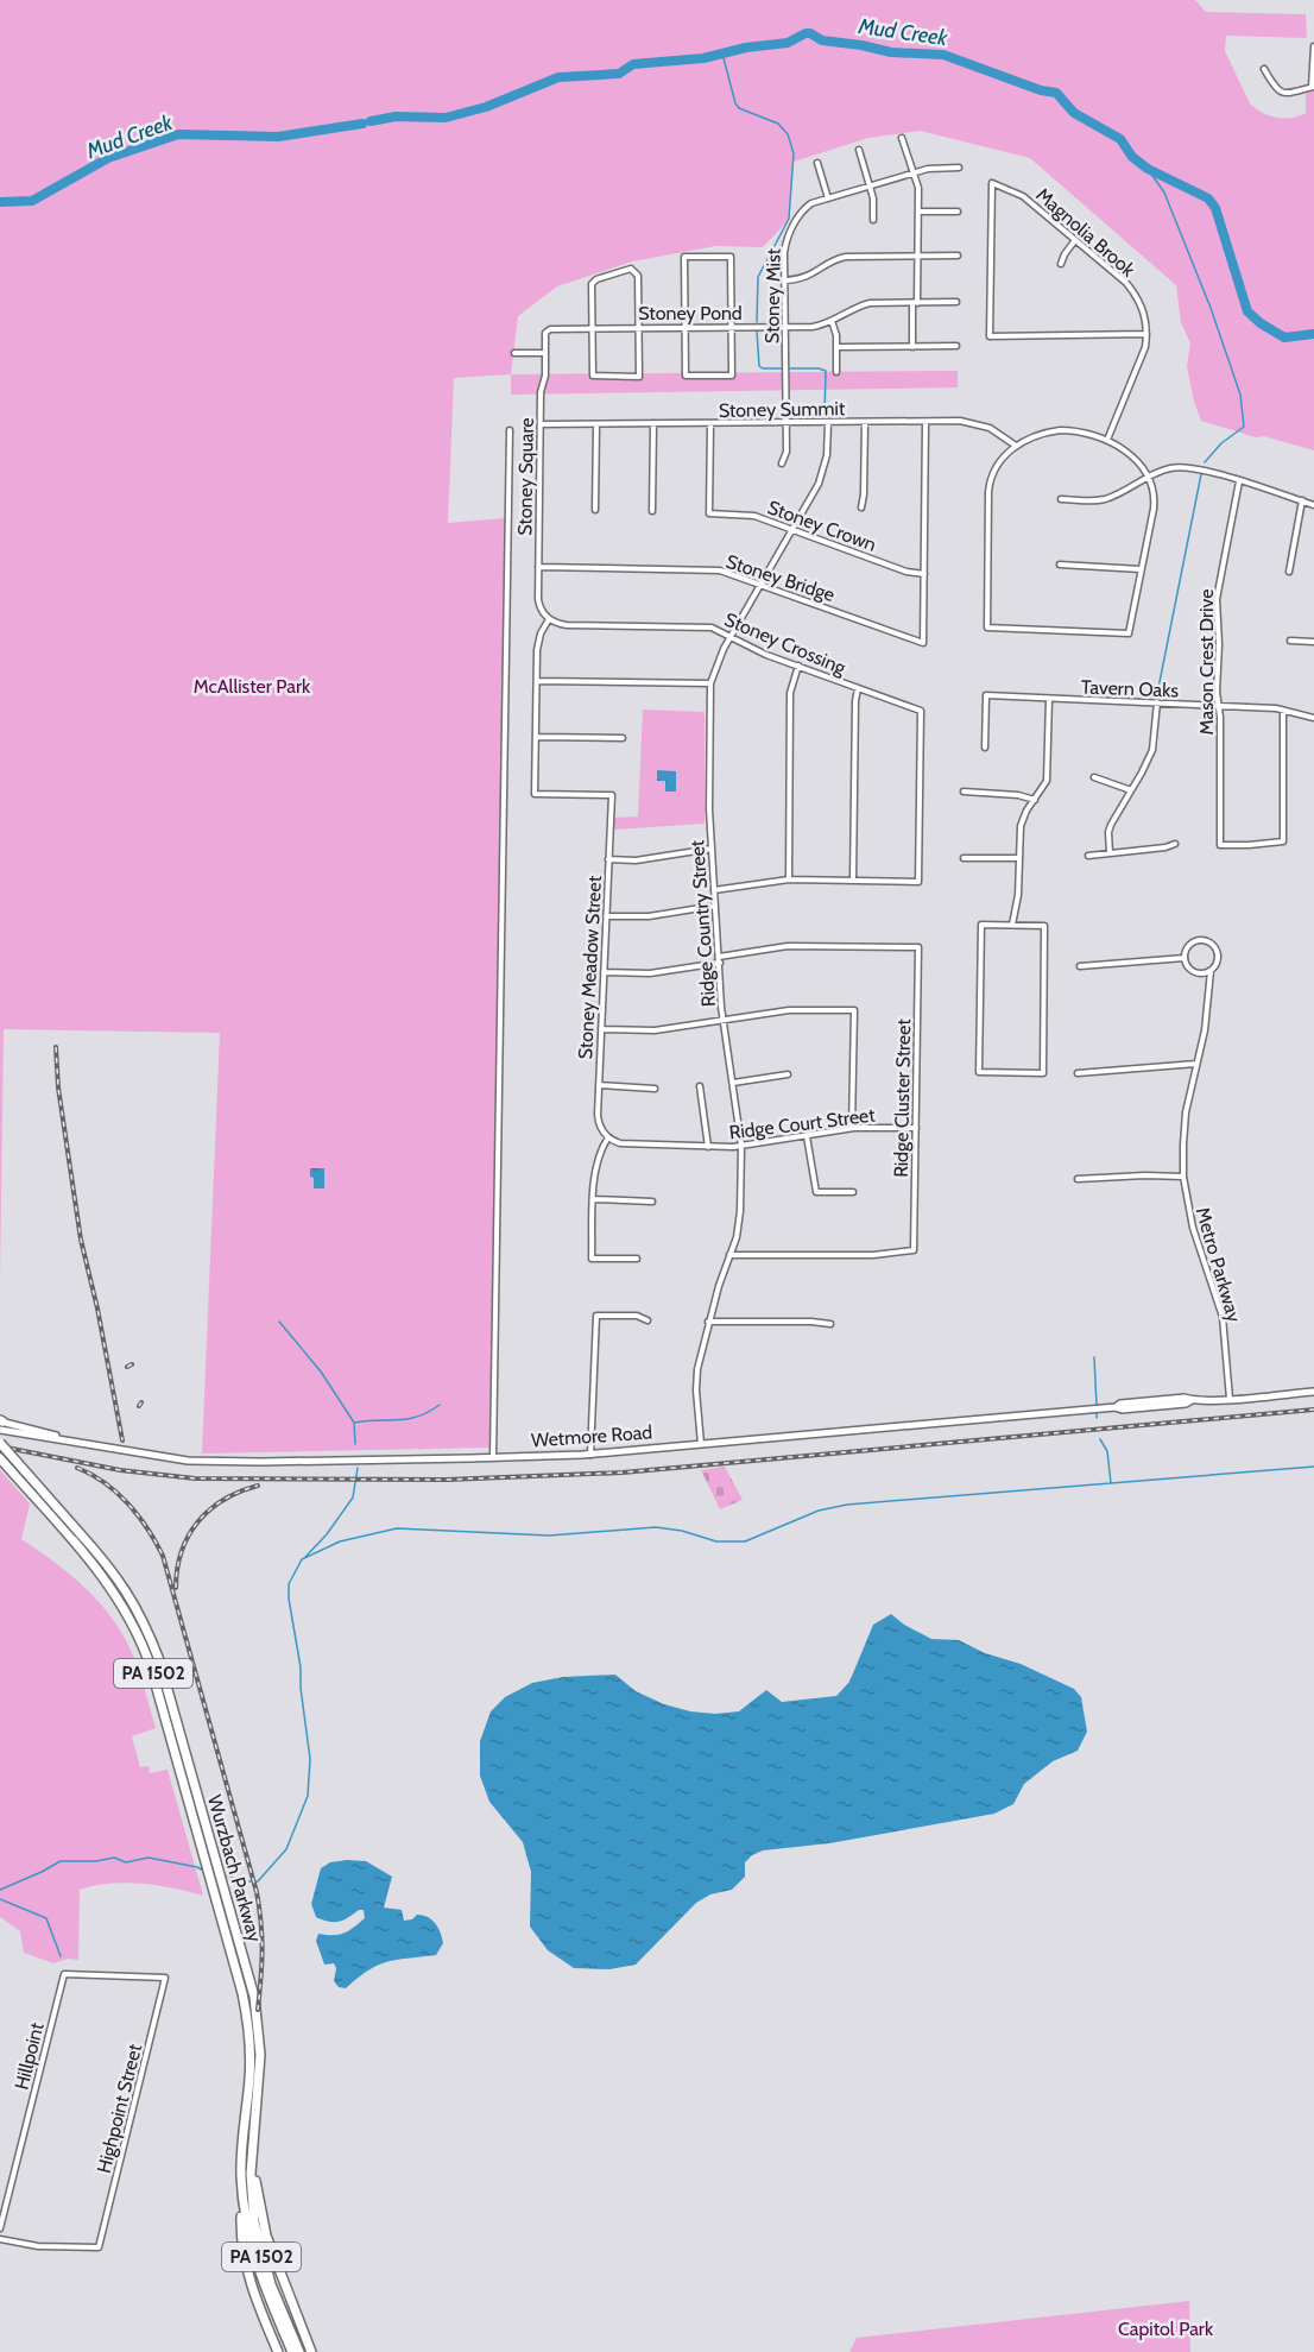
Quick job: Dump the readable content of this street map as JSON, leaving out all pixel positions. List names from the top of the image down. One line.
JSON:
{"streets":{"highway":["PA 1502","Wurzbach Parkway"],"main road":["Wetmore Road"],"street":["Magnolia Brook","Stoney Mist","Stoney Pond","Stoney Summit","Stoney Square","Stoney Crown","Stoney Bridge","Stoney Crossing","Mason Crest Drive","Tavern Oaks","Ridge Country Street","Stoney Meadow Street","Ridge Cluster Street","Ridge Court Street","Metro Parkway","Hillpoint","Highpoint Street"]},"crossings":[["Stoney Mist","Stoney Pond"],["Stoney Mist","Stoney Summit"],["Stoney Pond","Stoney Square"],["Stoney Summit","Stoney Square"],["Stoney Summit","Stoney Crown"],["Stoney Summit","Ridge Country Street"],["Stoney Square","Stoney Bridge"],["Stoney Square","Stoney Crossing"],["Stoney Crown","Stoney Bridge"],["Stoney Crown","Ridge Country Street"],["Stoney Bridge","Ridge Country Street"],["Stoney Crossing","Ridge Country Street"],["Mason Crest Drive","Tavern Oaks"],["Ridge Country Street","Ridge Cluster Street"],["Ridge Country Street","Ridge Court Street"],["Ridge Country Street","Wetmore Road"],["Stoney Meadow Street","Ridge Court Street"],["Ridge Cluster Street","Ridge Court Street"],["Metro Parkway","Wetmore Road"],["Hillpoint","Highpoint Street"]],"water":["Mud Creek"],"parks":["McAllister Park","Capitol Park"]}
